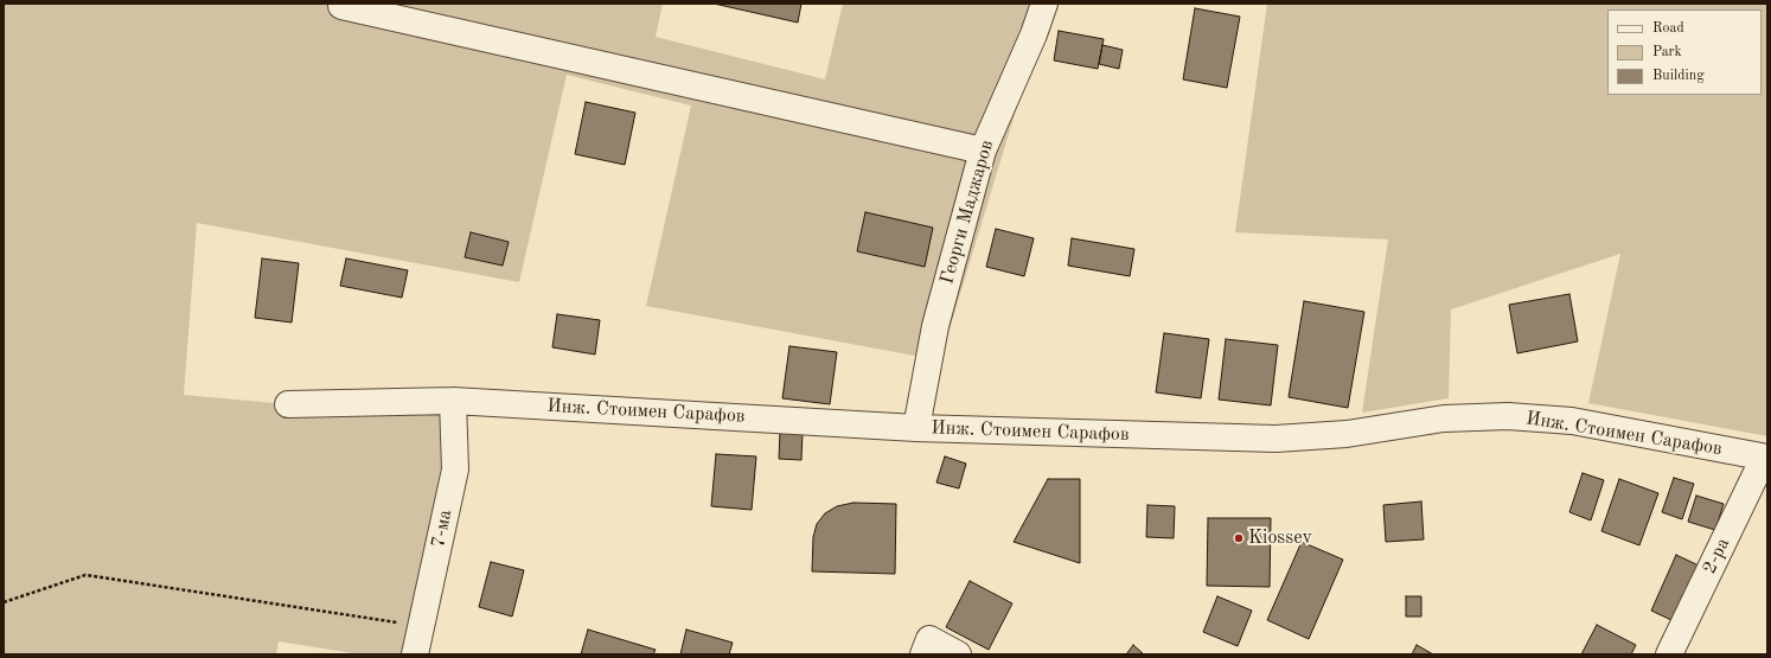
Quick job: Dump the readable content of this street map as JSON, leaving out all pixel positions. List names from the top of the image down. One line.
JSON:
{"streets":{"street":["Георги Маджаров","Инж. Стоимен Сарафов","7-ма","2-ра"]},"crossings":[["Георги Маджаров","Инж. Стоимен Сарафов"],["Инж. Стоимен Сарафов","7-ма"],["Инж. Стоимен Сарафов","2-ра"]],"places":["Kiossev"],"legend":["Road","Park","Building"]}
